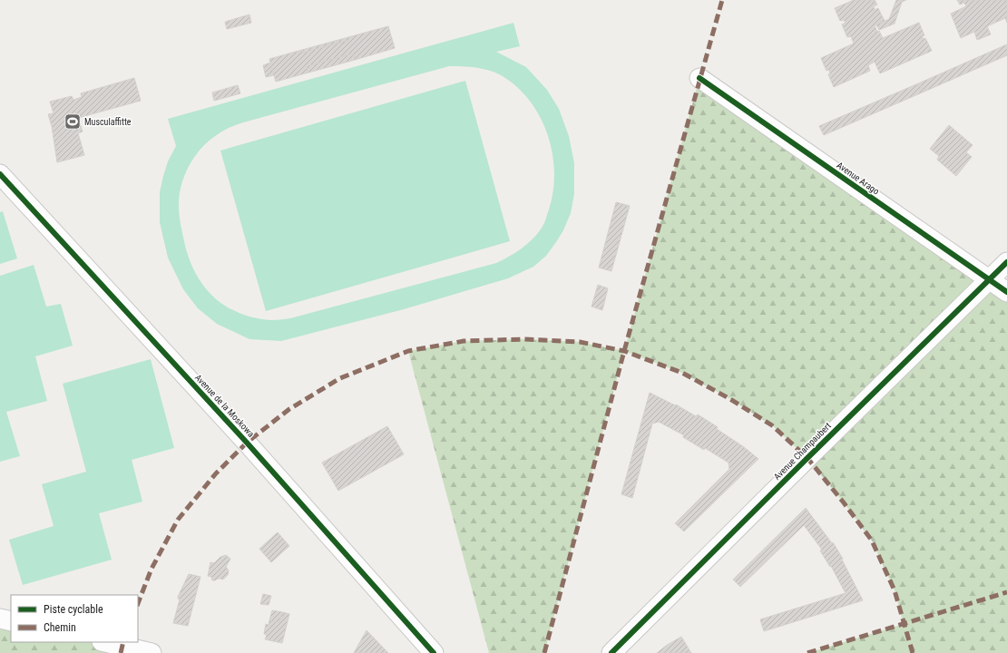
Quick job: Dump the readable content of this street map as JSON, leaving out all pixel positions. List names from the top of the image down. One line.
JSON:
{"streets":{"street":["Avenue Arago","Avenue de la Moskowa","Avenue Champaubert"]},"crossings":[["Avenue Arago","Avenue Champaubert"]],"places":{"sports":["Musculaffitte"]},"legend":["Piste cyclable","Chemin"]}
